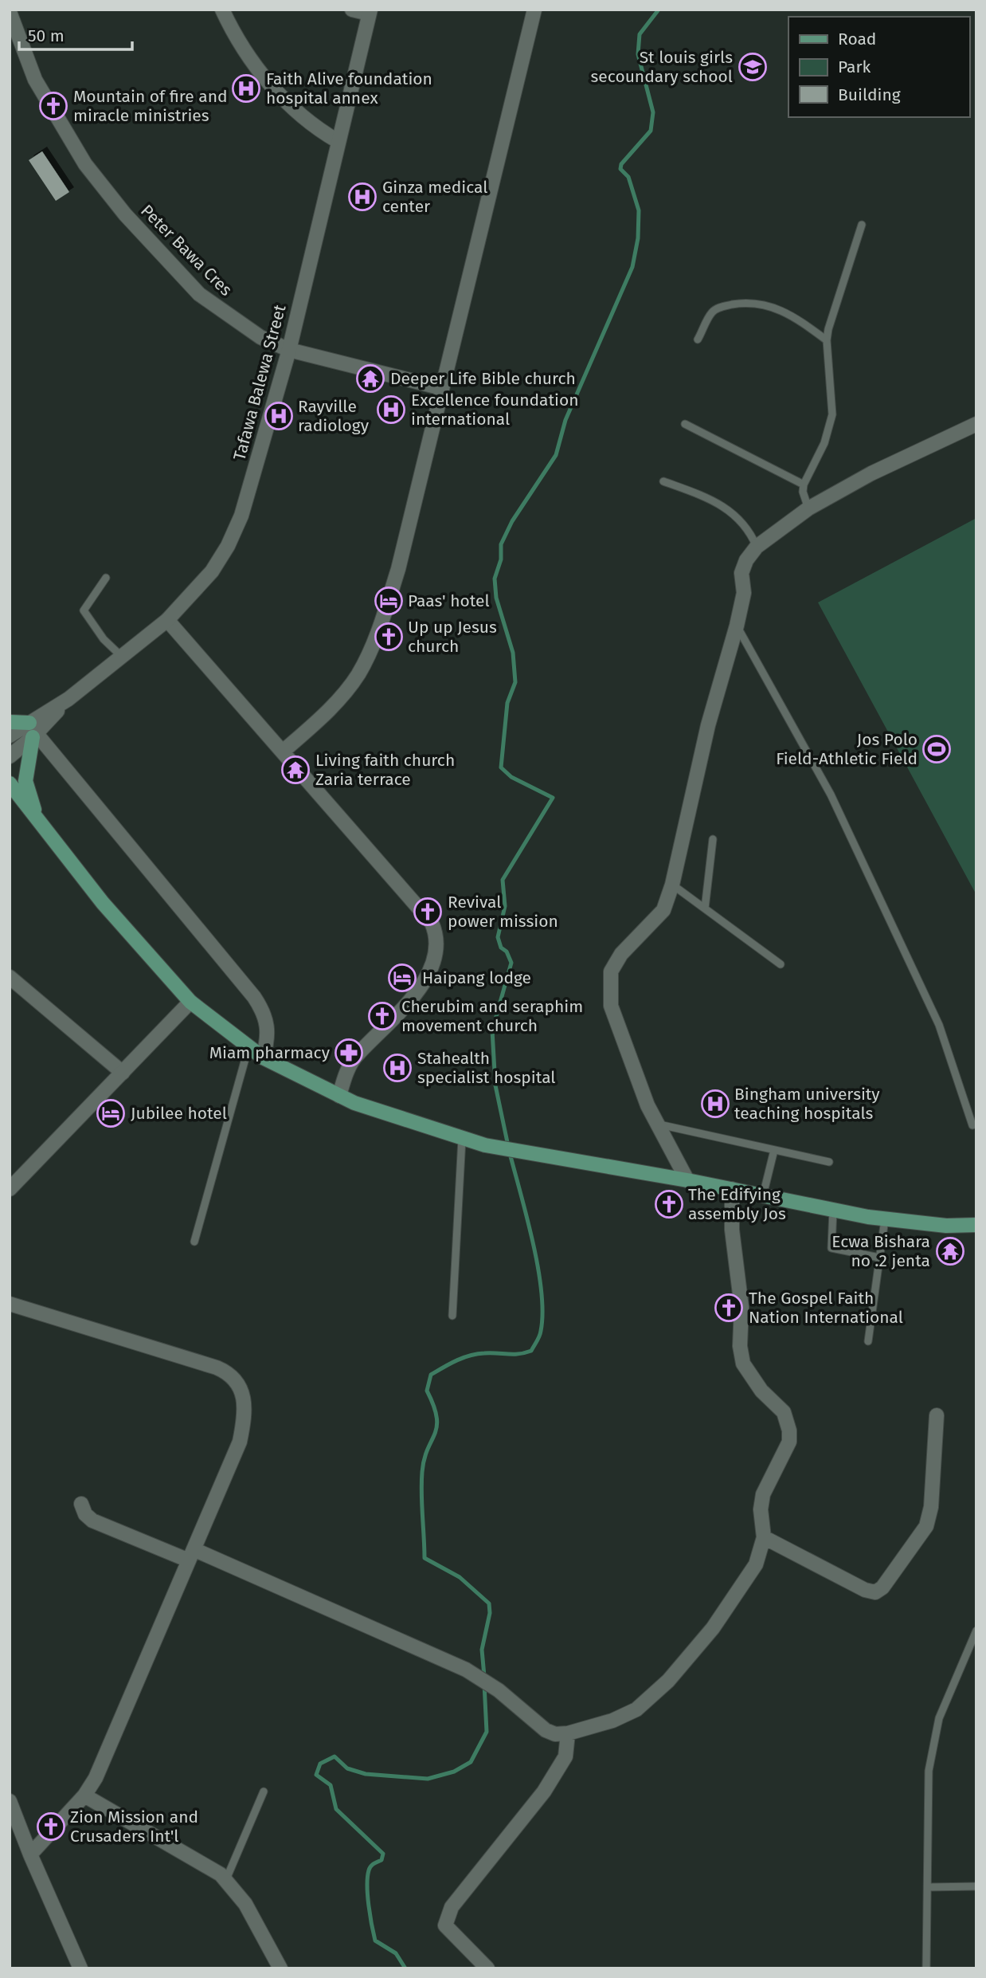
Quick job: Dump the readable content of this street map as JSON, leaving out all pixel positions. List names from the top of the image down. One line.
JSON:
{"streets":{"street":["Peter Bawa Cres","Tafawa Balewa Street"]},"crossings":[["Peter Bawa Cres","Tafawa Balewa Street"]],"places":{"school or university":["St louis girls secoundary school"],"hospital":["Faith Alive foundation hospital annex","Ginza medical center","Excellence foundation international","Rayville radiology","Stahealth specialist hospital","Bingham university teaching hospitals"],"church":["Mountain of fire and miracle ministries","Up up Jesus church","Revival power mission","Cherubim and seraphim movement church","The Edifying assembly Jos","The Gospel Faith Nation International","Zion Mission and Crusaders Int'l"],"temple":["Deeper Life Bible church","Living faith church Zaria terrace","Ecwa Bishara no .2 jenta"],"hotel":["Paas' hotel","Haipang lodge","Jubilee hotel"],"sports":["Jos Polo Field-Athletic Field"],"pharmacy":["Miam pharmacy"]},"legend":["Road","Park","Building"],"scale_bar":"50 m"}
